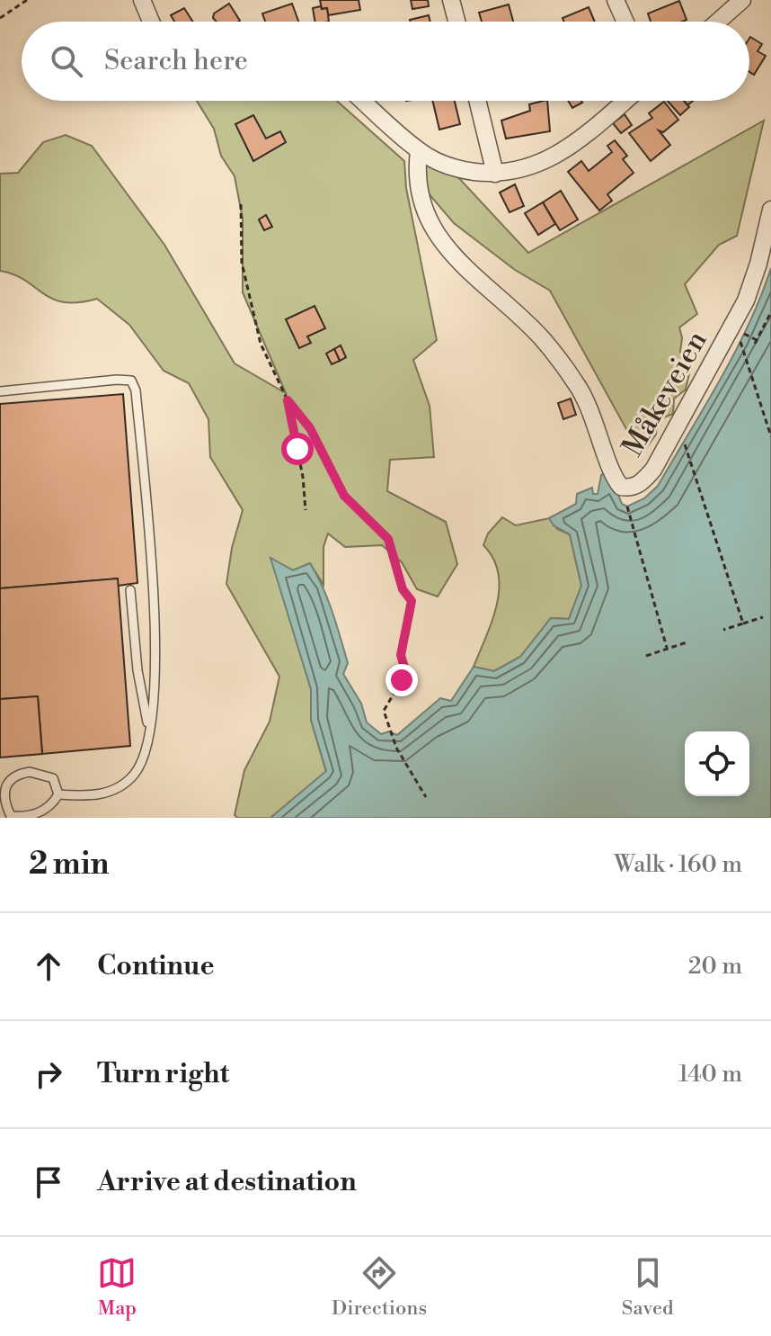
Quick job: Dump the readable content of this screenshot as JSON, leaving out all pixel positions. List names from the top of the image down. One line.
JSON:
{"streets":{"street":["Måkeveien"]},"page":{"search":"Search here","heading":["2 min","Walk · 160 m"],"list":[["Continue","20 m"],["Turn right","140 m"],"Arrive at destination"],"nav":["Map","Directions","Saved"]}}
